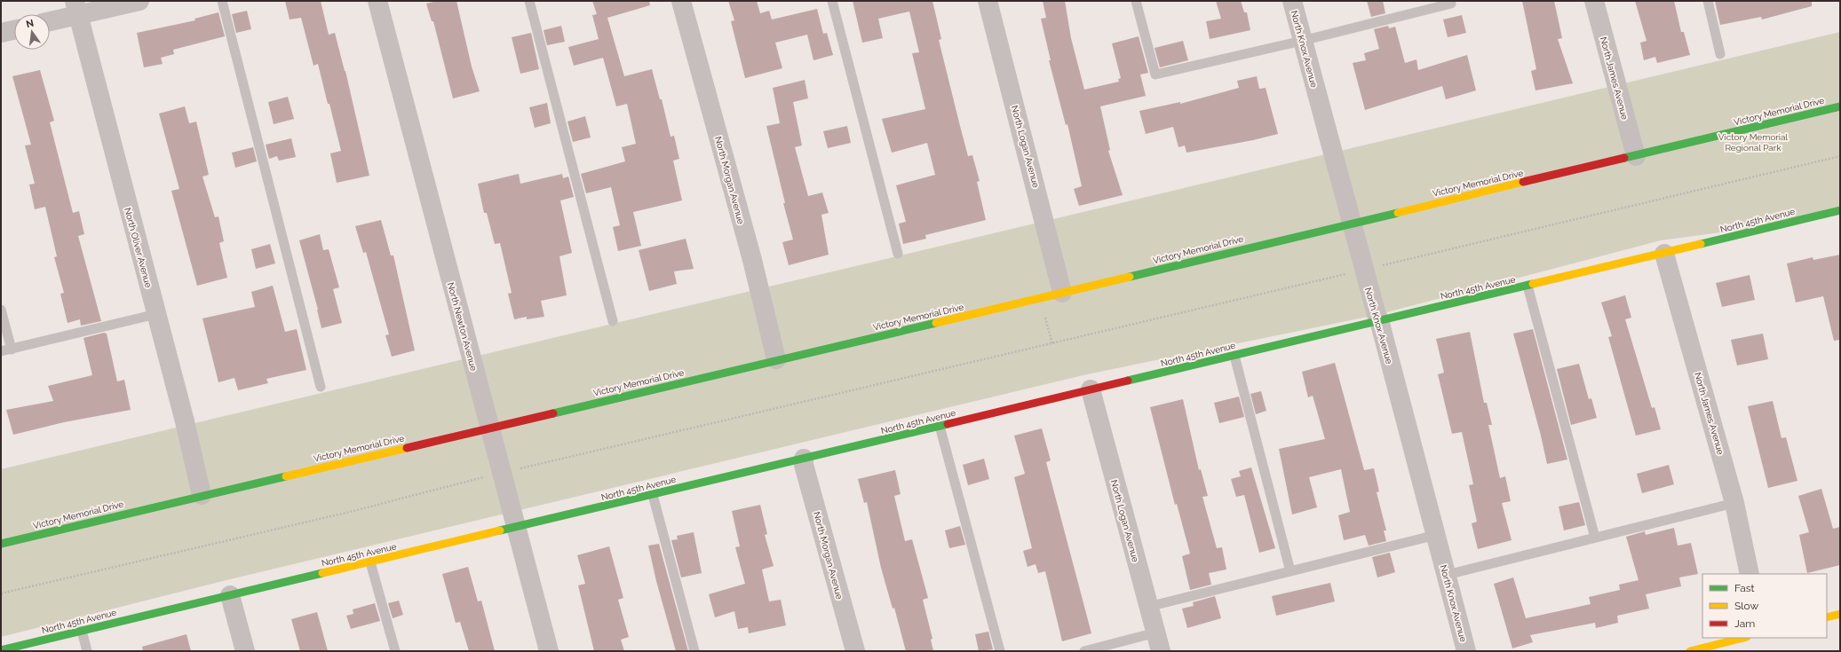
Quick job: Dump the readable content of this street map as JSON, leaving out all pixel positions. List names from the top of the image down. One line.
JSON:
{"streets":{"street":["North Knox Avenue","North James Avenue","Victory Memorial Drive","North Logan Avenue","North Morgan Avenue","North 45th Avenue","North Oliver Avenue","North Newton Avenue"]},"crossings":[["North Knox Avenue","Victory Memorial Drive"],["North Knox Avenue","North 45th Avenue"],["North James Avenue","Victory Memorial Drive"],["North James Avenue","North 45th Avenue"],["Victory Memorial Drive","North Logan Avenue"],["Victory Memorial Drive","North Morgan Avenue"],["Victory Memorial Drive","North Oliver Avenue"],["Victory Memorial Drive","North Newton Avenue"],["North Logan Avenue","North 45th Avenue"],["North Morgan Avenue","North 45th Avenue"],["North 45th Avenue","North Newton Avenue"]],"parks":["Victory Memorial Regional Park"],"legend":["Fast","Slow","Jam"],"north":"top"}
